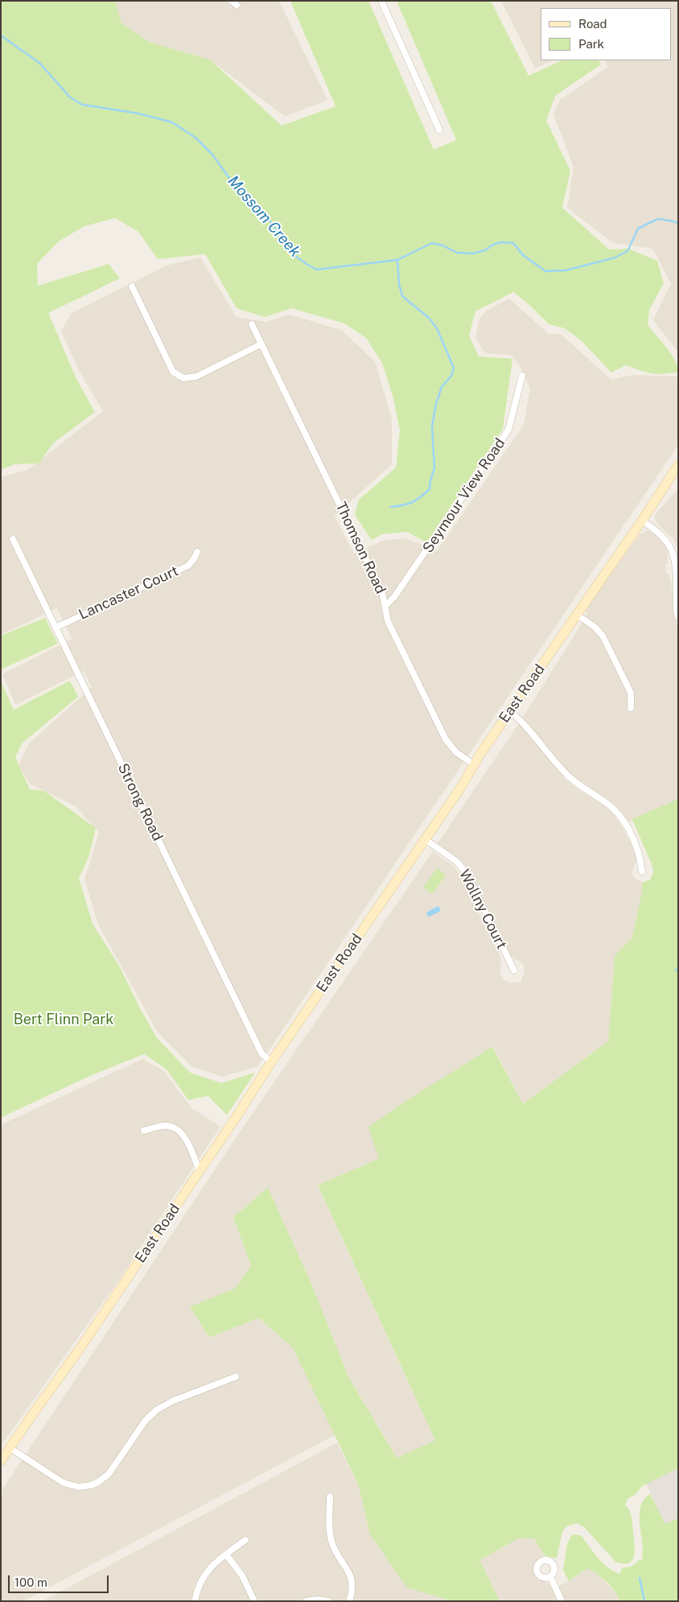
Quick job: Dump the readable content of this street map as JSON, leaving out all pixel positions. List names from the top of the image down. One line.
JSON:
{"streets":{"main road":["East Road"],"street":["Seymour View Road","Thomson Road","Lancaster Court","Strong Road","Wollny Court"]},"crossings":[["Seymour View Road","Thomson Road"],["Thomson Road","East Road"],["Lancaster Court","Strong Road"],["East Road","Strong Road"],["East Road","Wollny Court"]],"water":["Mossom Creek"],"parks":["Bert Flinn Park"],"legend":["Road","Park"],"scale_bar":"100 m"}
